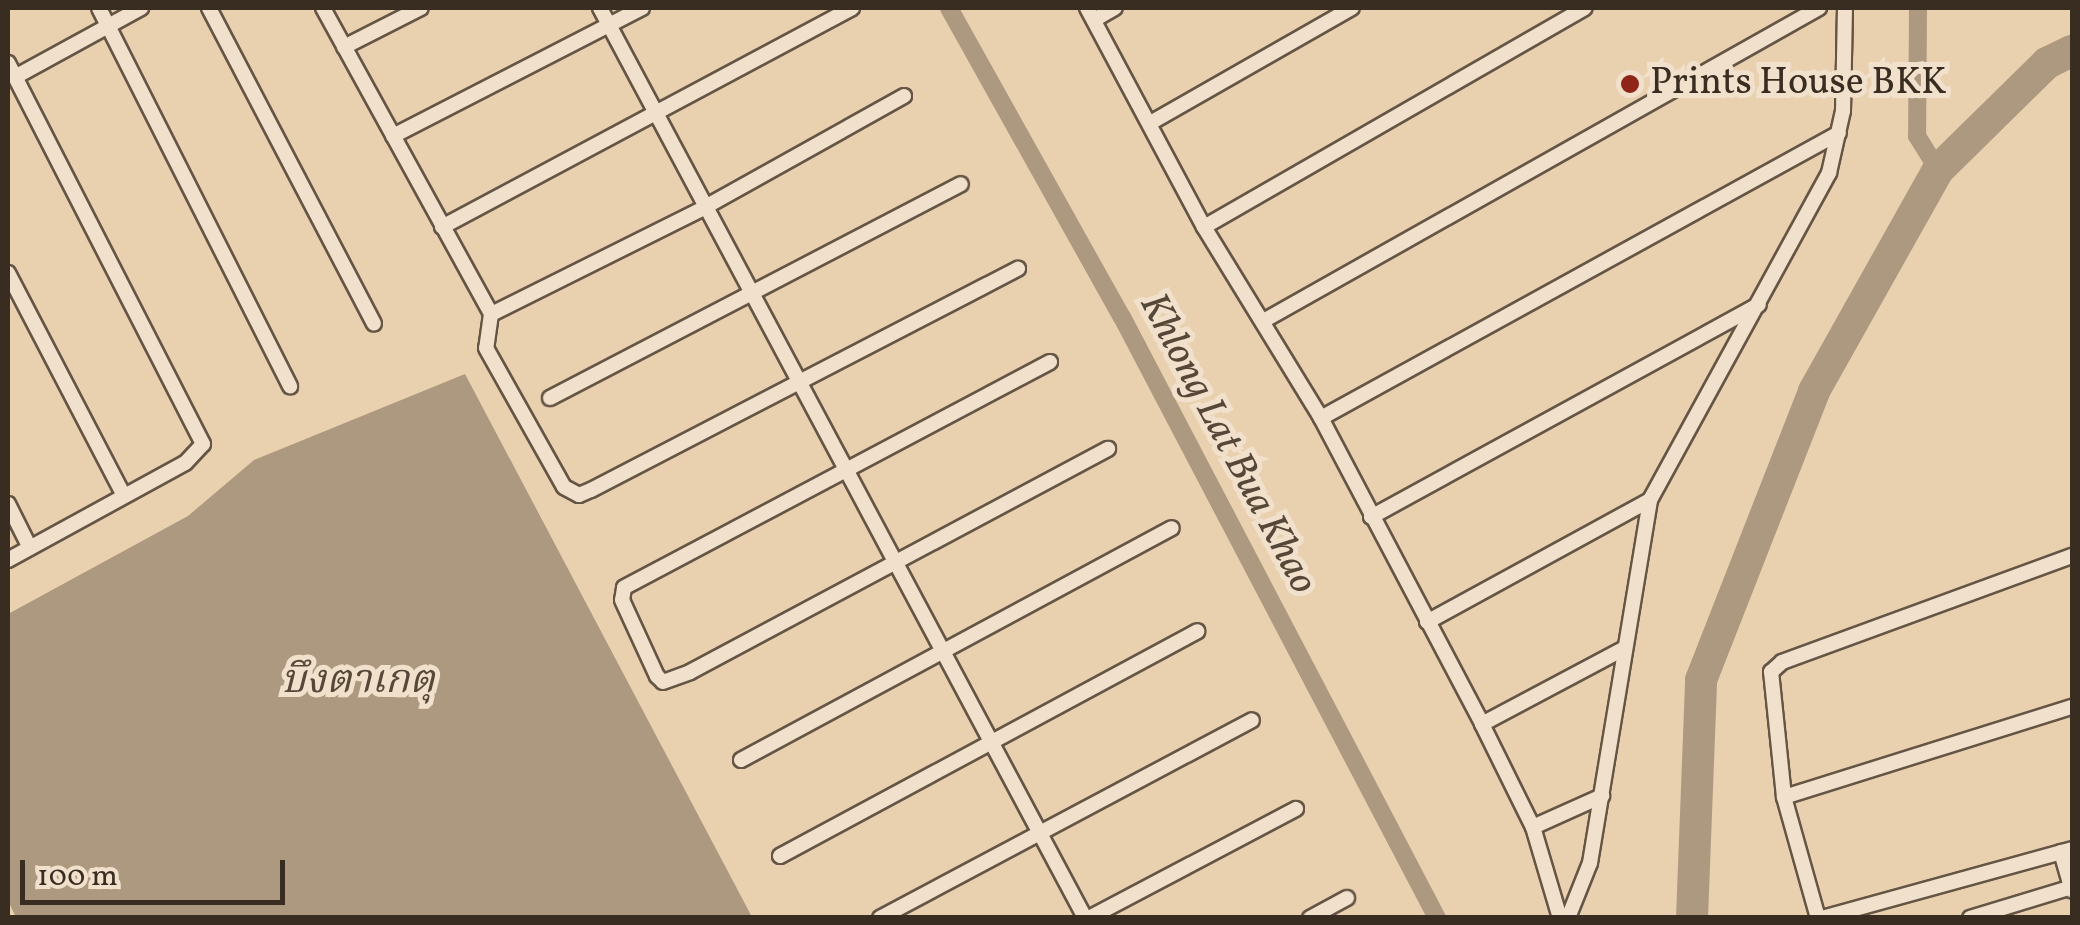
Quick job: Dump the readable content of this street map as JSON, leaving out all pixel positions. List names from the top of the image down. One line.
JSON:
{"water":["Khlong Lat Bua Khao","บึงตาเกตุ"],"places":["Prints House BKK"],"scale_bar":"100 m"}
